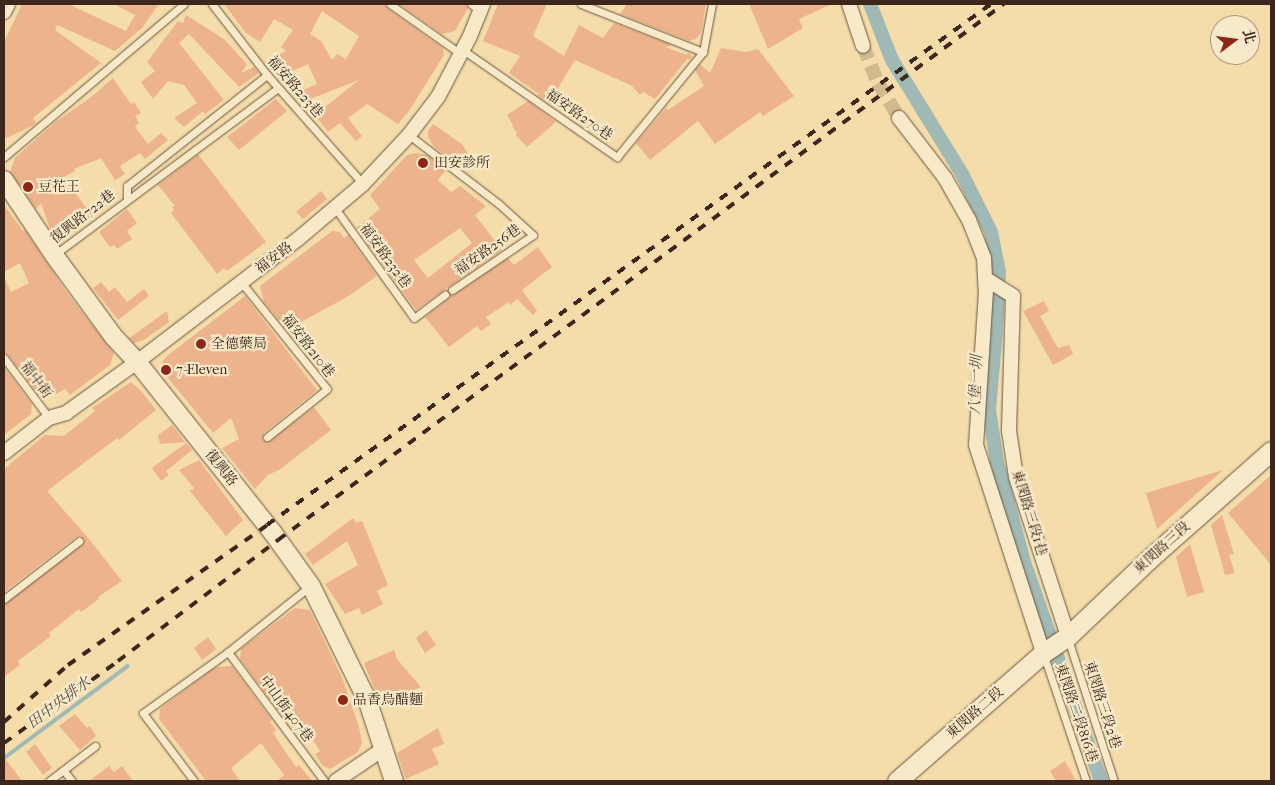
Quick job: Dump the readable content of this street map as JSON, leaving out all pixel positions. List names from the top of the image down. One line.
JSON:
{"streets":{"main road":["東閔路三段","東閔路二段"],"street":["福安路","復興路","東閔路三段1巷"],"lane":["福安路223巷","福安路270巷","復興路722巷","福安路256巷","福安路232巷","福安路210巷","福中街","東閔路三段2巷","中山街407巷","東閔路二段816巷"]},"crossings":[["福安路223巷","復興路722巷"],["福安路223巷","福安路"],["福安路270巷","福安路"],["復興路722巷","復興路"],["福安路256巷","福安路232巷"],["福安路256巷","福安路"],["福安路232巷","福安路"],["福安路","福安路210巷"],["福安路","福中街"],["福安路","復興路"],["東閔路三段1巷","東閔路三段"],["東閔路三段1巷","東閔路三段2巷"],["東閔路三段1巷","東閔路二段"],["東閔路三段1巷","東閔路二段816巷"],["東閔路三段","東閔路三段2巷"],["東閔路三段","東閔路二段"],["東閔路三段","東閔路二段816巷"],["東閔路三段2巷","東閔路二段"],["東閔路三段2巷","東閔路二段816巷"],["東閔路二段","東閔路二段816巷"]],"water":["八堡一圳","田中央排水"],"places":["田安診所","豆花王","全德藥局","7-Eleven","品香烏醋麵"],"north":"right"}
